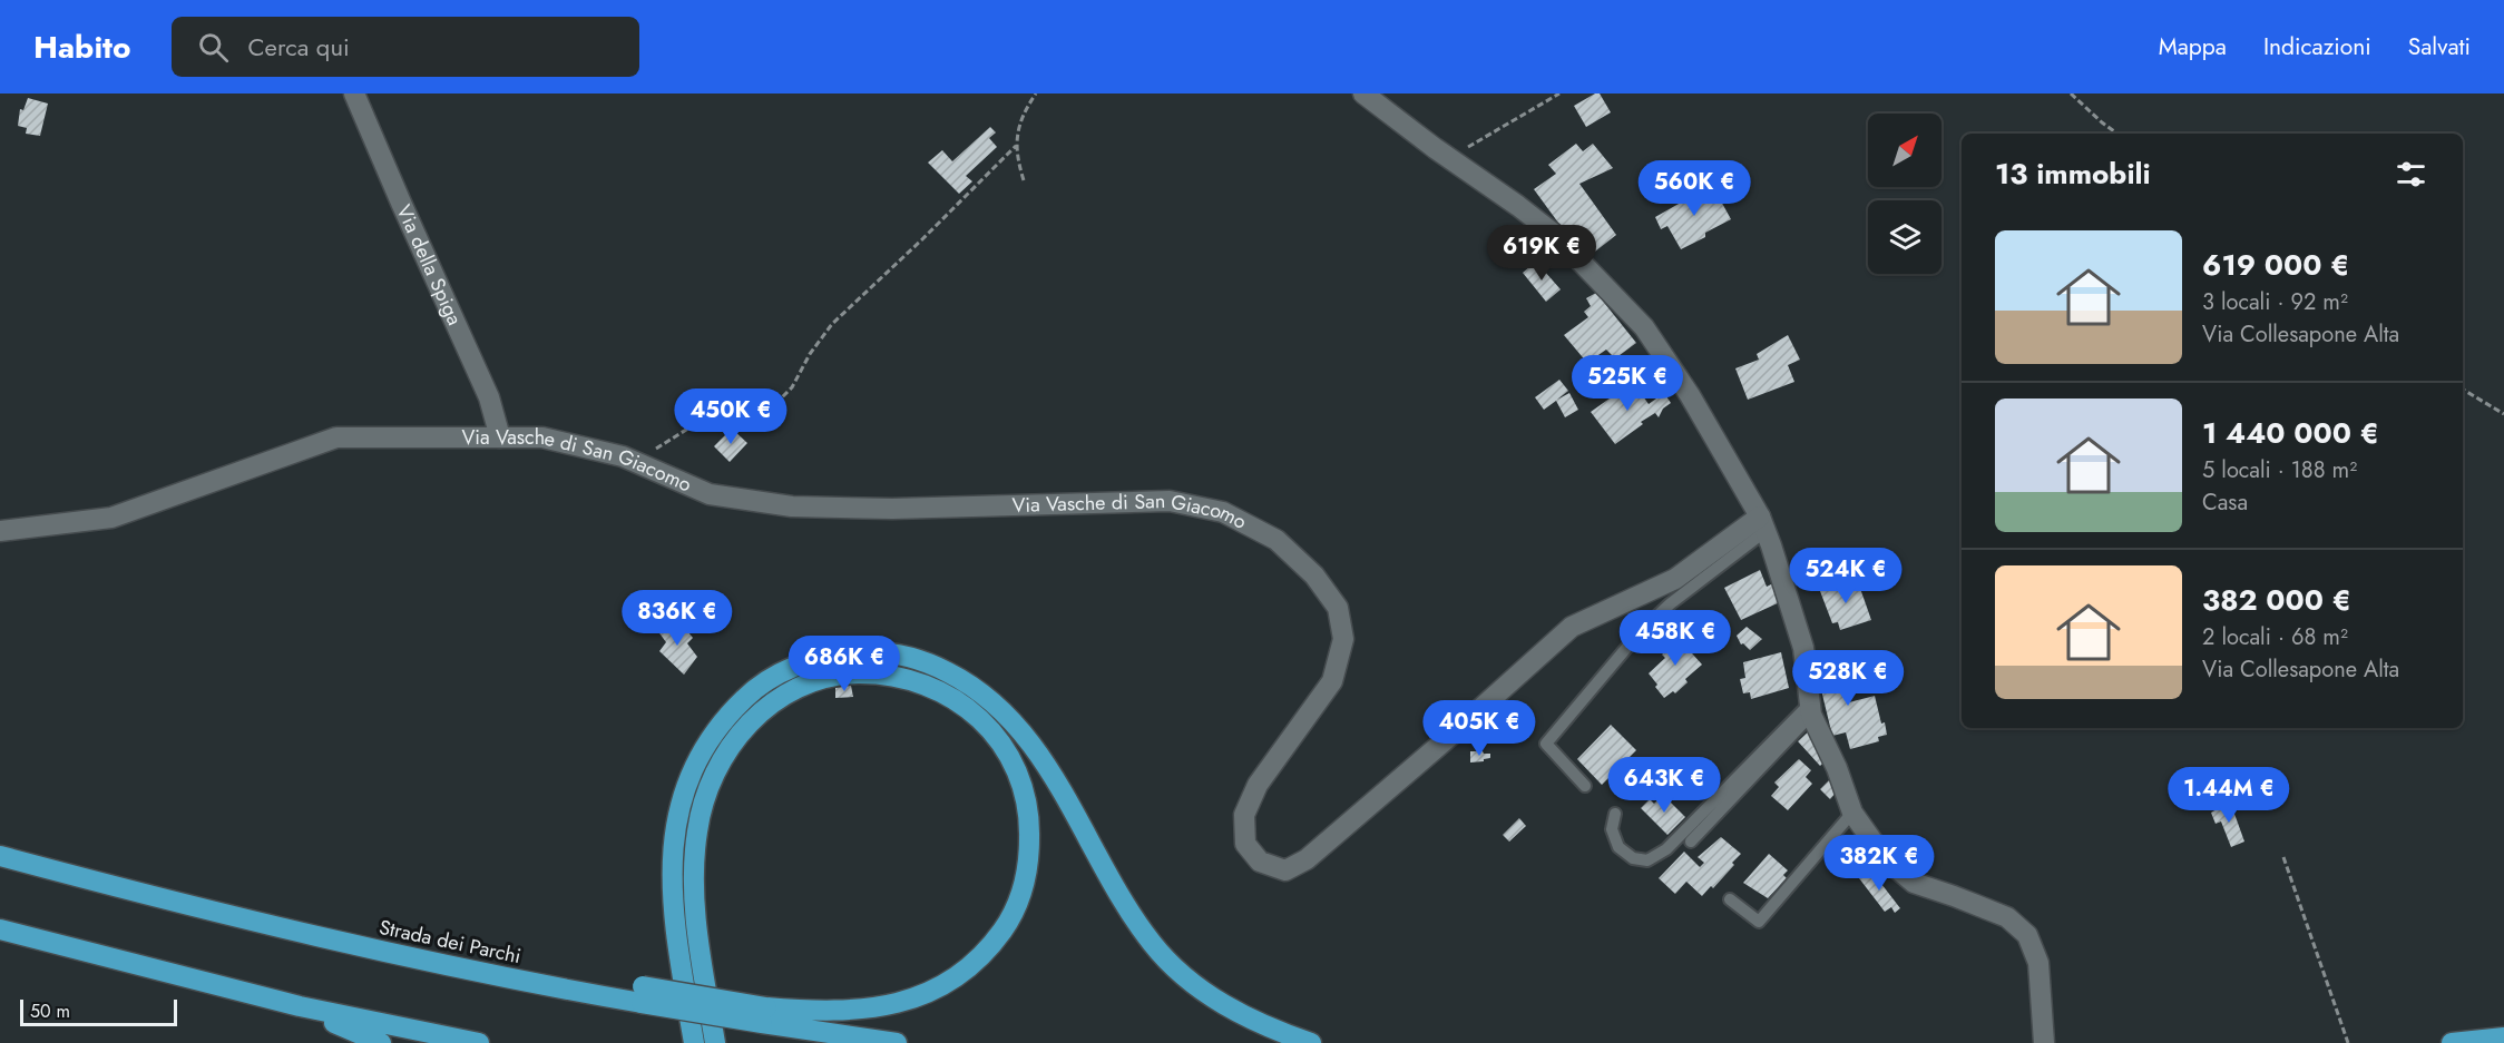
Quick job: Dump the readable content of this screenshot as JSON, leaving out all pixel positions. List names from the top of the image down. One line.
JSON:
{"streets":{"highway":["Strada dei Parchi"],"street":["Via della Spiga","Via Vasche di San Giacomo"]},"crossings":[["Via della Spiga","Via Vasche di San Giacomo"]],"scale_bar":"50 m","north":"top right","page":{"header":"Habito","search":"Cerca qui","nav":["Mappa","Indicazioni","Salvati"],"heading":"13 immobili","price":["560K €","619K €","525K €","450K €","524K €","836K €","458K €","686K €","528K €","405K €","643K €","1.44M €","382K €"],"list":[{"name":"619 000 €","note":"3 locali · 92 m² · Via Collesapone Alta"},{"name":"1 440 000 €","note":"5 locali · 188 m² · Casa"},{"name":"382 000 €","note":"2 locali · 68 m² · Via Collesapone Alta"}],"scale":"50 m"}}
